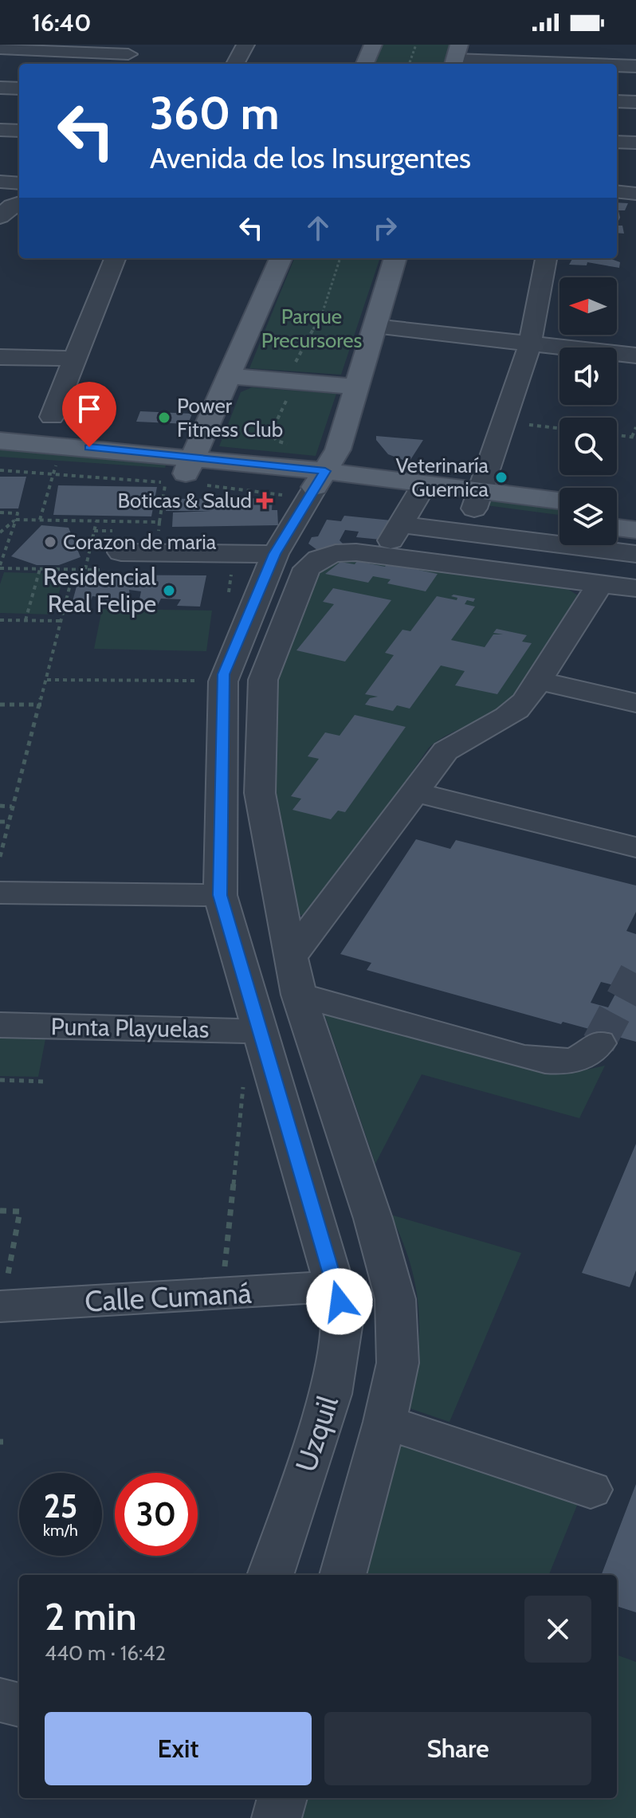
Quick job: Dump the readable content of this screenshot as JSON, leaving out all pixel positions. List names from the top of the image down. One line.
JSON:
{"streets":{"street":["Punta Playuelas","Calle Cumaná","Uzquil"]},"crossings":[["Punta Playuelas","Uzquil"],["Calle Cumaná","Uzquil"]],"parks":["Parque Precursores"],"places":{"other":["Power Fitness Club","Veterinaría Guernica","Corazon de maria","Residencial Real Felipe"],"health":["Boticas & Salud"]},"north":"left","page":{"status":"16:40","turn":["360 m","Avenida de los Insurgentes"],"speed":"25 km/h","limit":"30","heading":["2 min","440 m · 16:42"],"buttons":["Exit","Share"]}}
